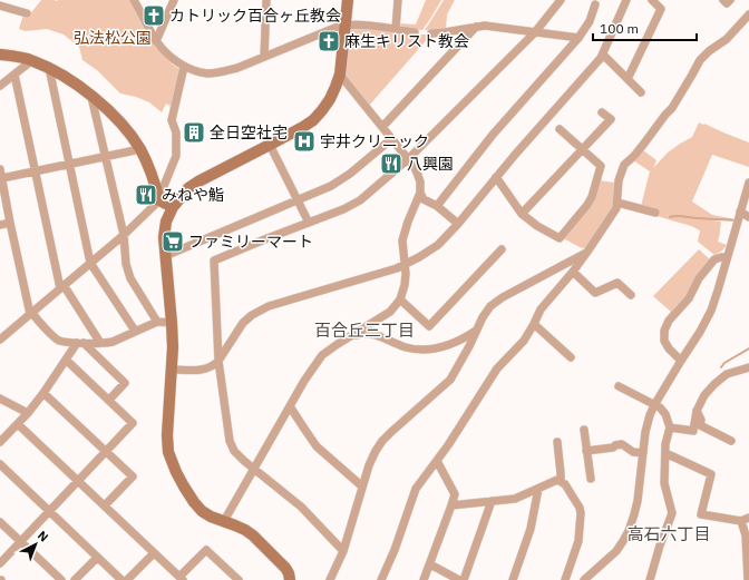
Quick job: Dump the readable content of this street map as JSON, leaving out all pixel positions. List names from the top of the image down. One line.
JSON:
{"districts":["百合丘三丁目","高石六丁目"],"parks":["弘法松公園"],"places":{"church":["カトリック百合ヶ丘教会","麻生キリスト教会"],"building":["全日空社宅"],"hospital":["宇井クリニック"],"restaurant":["八興園","みねや鮨"],"supermarket":["ファミリーマート"]},"scale_bar":"100 m","north":"top right"}
